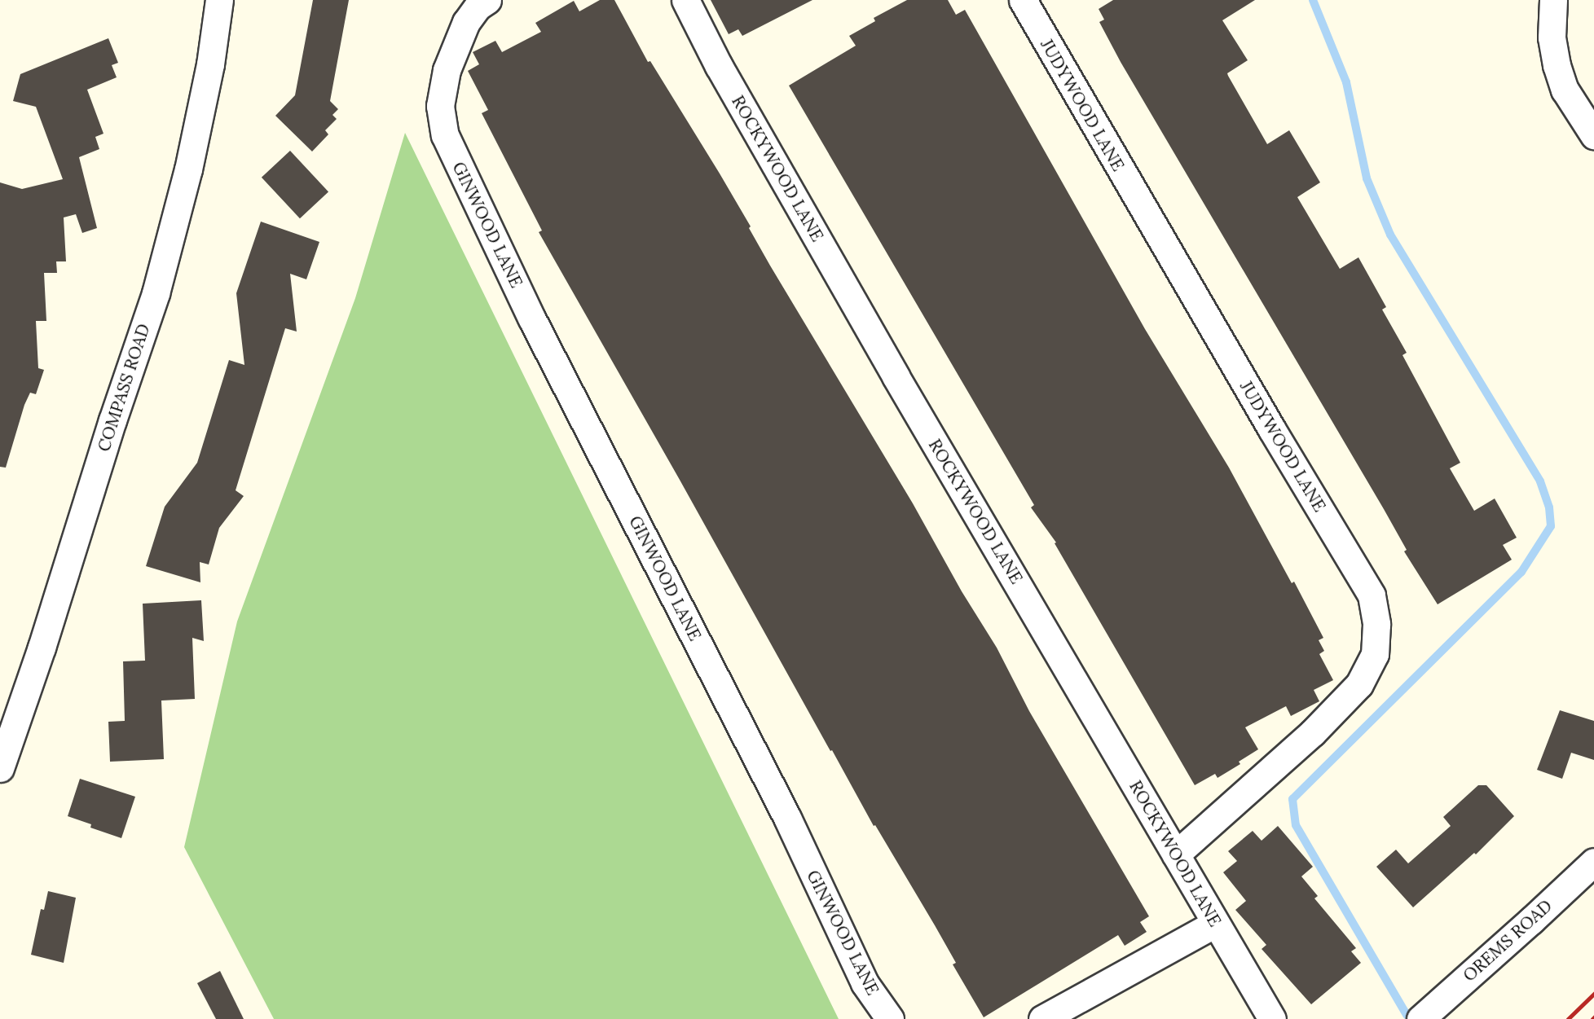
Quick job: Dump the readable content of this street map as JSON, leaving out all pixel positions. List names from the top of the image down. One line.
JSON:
{"streets":{"street":["JUDYWOOD LANE","ROCKYWOOD LANE","GINWOOD LANE","COMPASS ROAD","OREMS ROAD"]},"crossings":[["JUDYWOOD LANE","ROCKYWOOD LANE"]]}
